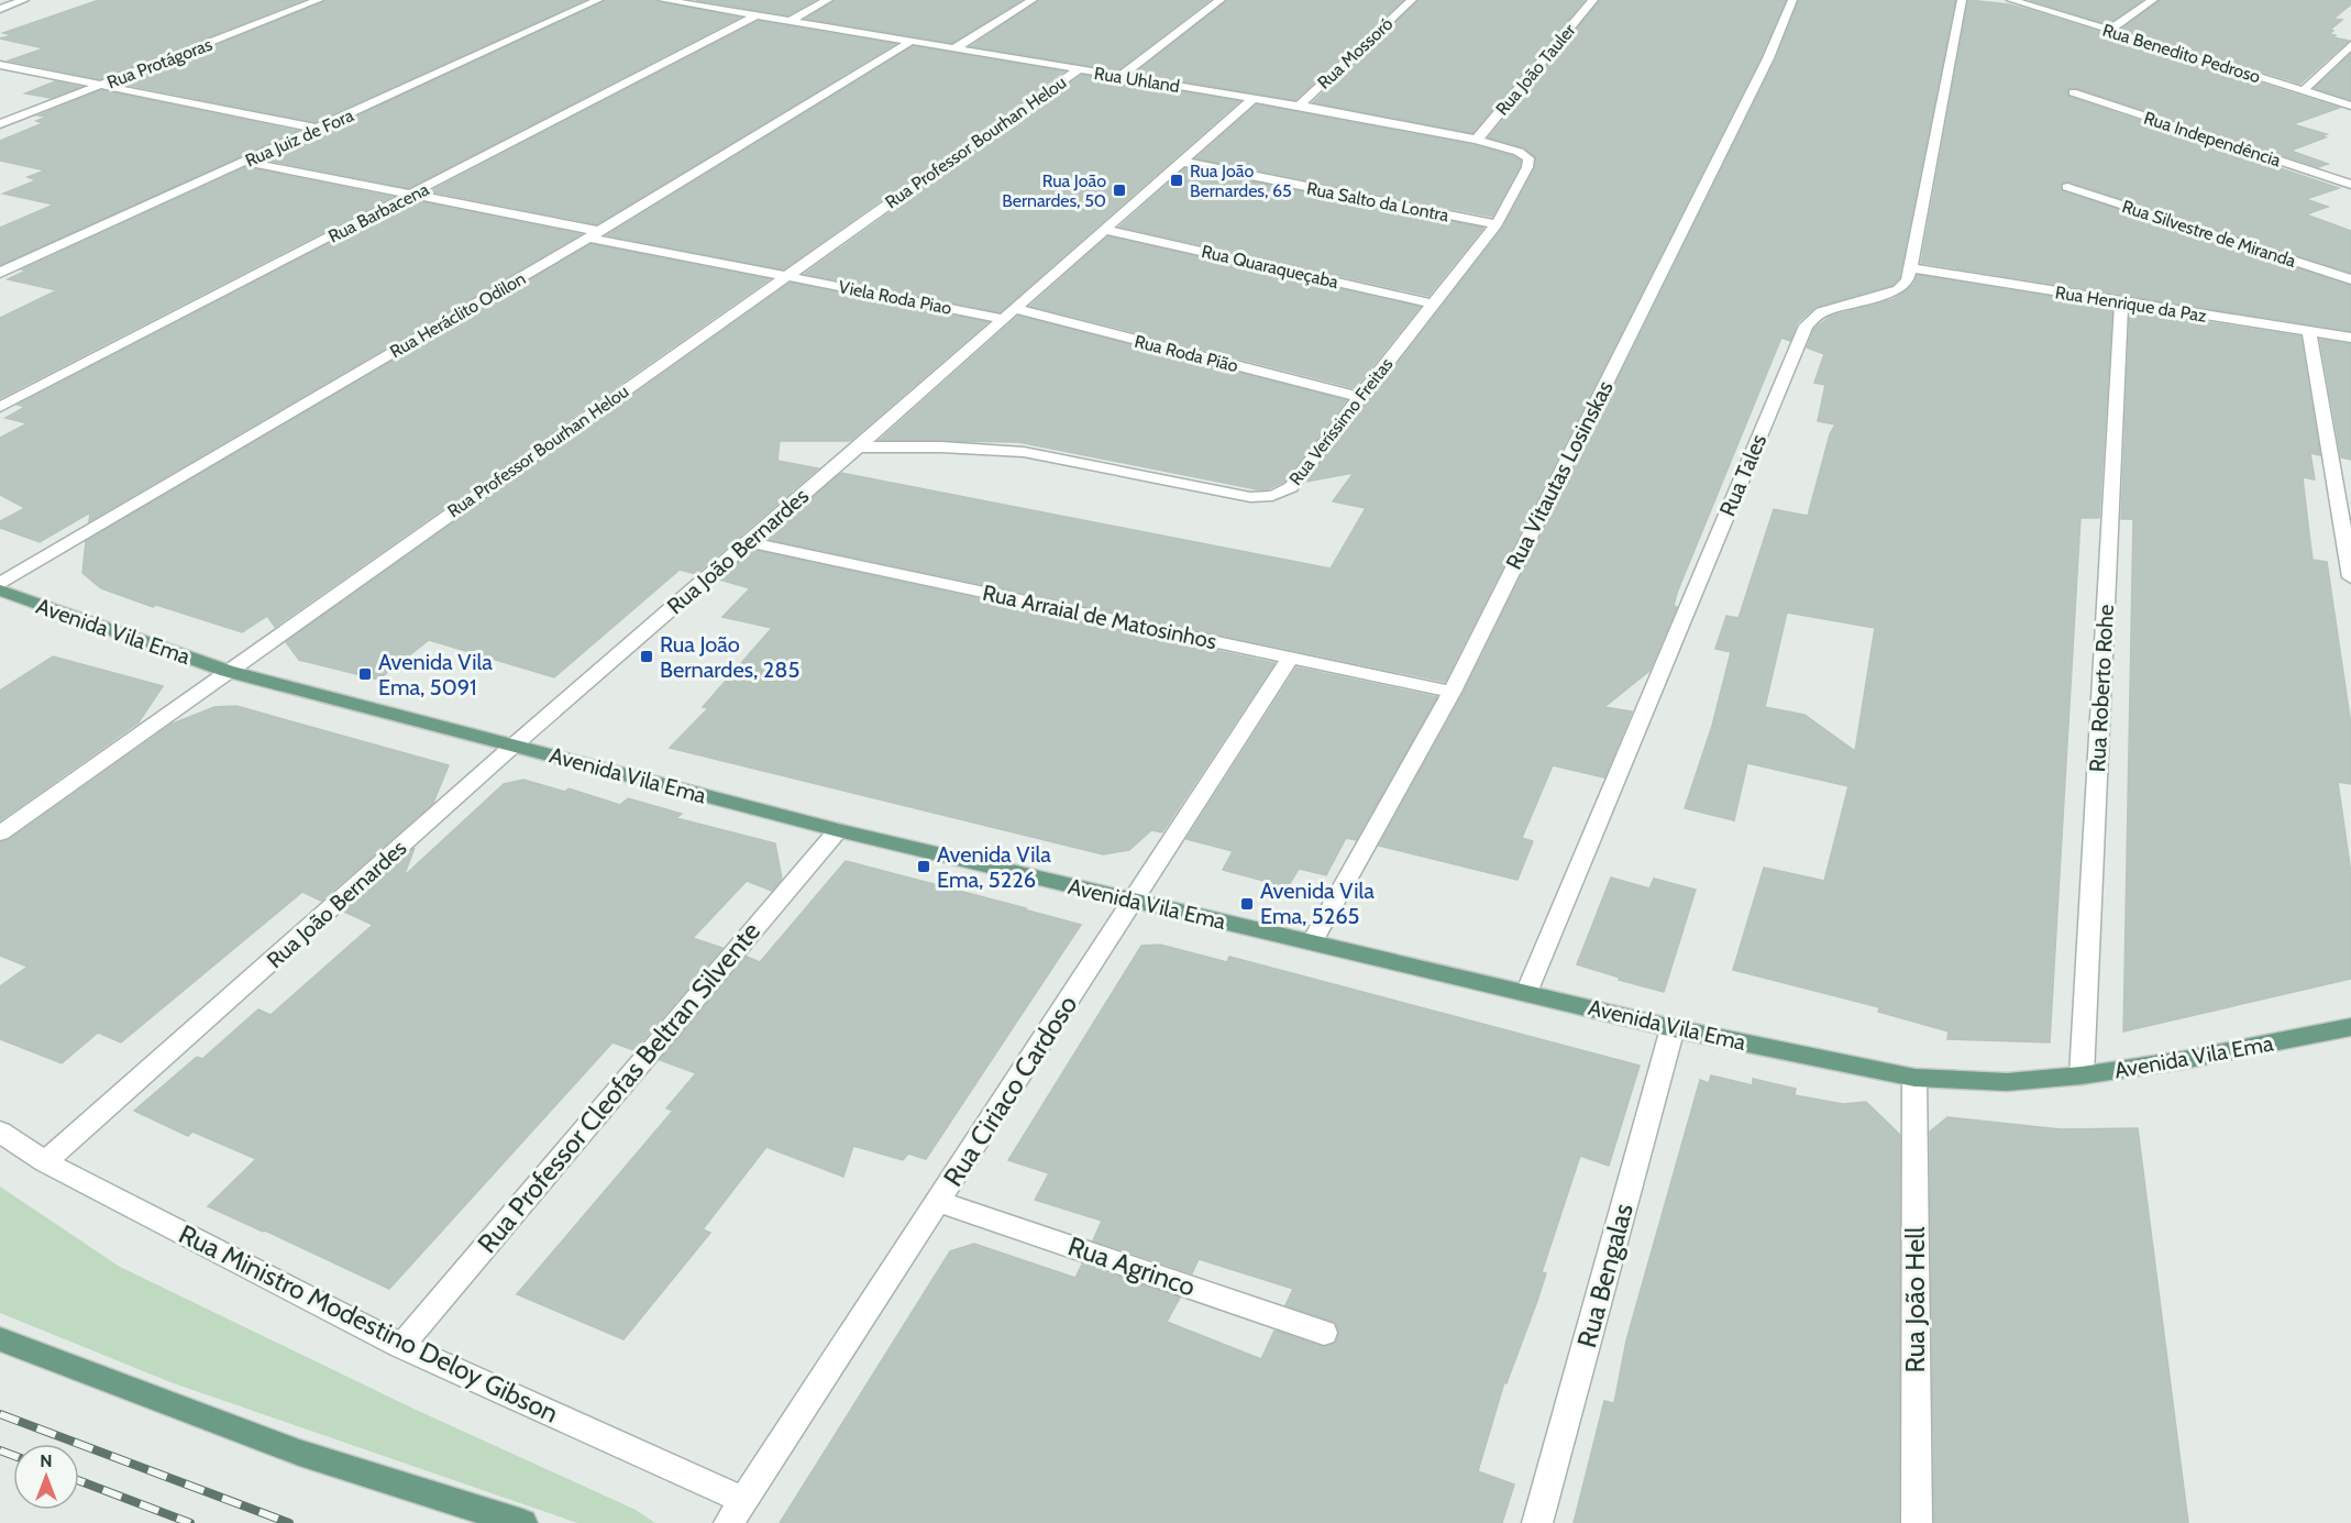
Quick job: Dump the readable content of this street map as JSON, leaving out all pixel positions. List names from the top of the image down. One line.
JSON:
{"streets":{"main road":["Avenida Vila Ema"],"street":["Rua Mossoró","Rua Benedito Pedroso","Rua Protágoras","Rua João Tauler","Rua Uhland","Rua Juiz de Fora","Rua Independência","Rua Professor Bourhan Helou","Rua Salto da Lontra","Rua Barbacena","Rua Silvestre de Miranda","Rua Quaraqueçaba","Viela Roda Piao","Rua Henrique da Paz","Rua Heráclito Odilon","Rua Roda Pião","Rua Veríssimo Freitas","Rua Vitautas Losinskas","Rua Tales","Rua João Bernardes","Rua Arraial de Matosinhos","Rua Roberto Rohe","Rua Professor Cleofas Beltran Silvente","Rua Ciriaco Cardoso","Rua Agrinco","Rua Bengalas","Rua João Hell","Rua Ministro Modestino Deloy Gibson"]},"crossings":[["Rua Mossoró","Rua Uhland"],["Rua João Tauler","Rua Uhland"],["Rua Uhland","Rua Professor Bourhan Helou"],["Rua Uhland","Rua Barbacena"],["Rua Uhland","Rua Heráclito Odilon"],["Rua Uhland","Rua Veríssimo Freitas"],["Rua Uhland","Rua João Bernardes"],["Rua Juiz de Fora","Viela Roda Piao"],["Rua Professor Bourhan Helou","Viela Roda Piao"],["Rua Professor Bourhan Helou","Avenida Vila Ema"],["Rua Salto da Lontra","Rua Veríssimo Freitas"],["Rua Salto da Lontra","Rua João Bernardes"],["Rua Barbacena","Viela Roda Piao"],["Rua Quaraqueçaba","Rua Veríssimo Freitas"],["Rua Quaraqueçaba","Rua João Bernardes"],["Viela Roda Piao","Rua Heráclito Odilon"],["Viela Roda Piao","Rua Roda Pião"],["Viela Roda Piao","Rua João Bernardes"],["Rua Henrique da Paz","Rua Tales"],["Rua Henrique da Paz","Rua Roberto Rohe"],["Rua Roda Pião","Rua Veríssimo Freitas"],["Rua Roda Pião","Rua João Bernardes"],["Rua Veríssimo Freitas","Rua João Bernardes"],["Rua Vitautas Losinskas","Rua Arraial de Matosinhos"],["Rua Vitautas Losinskas","Avenida Vila Ema"],["Rua Tales","Avenida Vila Ema"],["Rua João Bernardes","Rua Arraial de Matosinhos"],["Rua João Bernardes","Avenida Vila Ema"],["Rua João Bernardes","Rua Ministro Modestino Deloy Gibson"],["Rua Arraial de Matosinhos","Rua Ciriaco Cardoso"],["Avenida Vila Ema","Rua Roberto Rohe"],["Avenida Vila Ema","Rua Professor Cleofas Beltran Silvente"],["Avenida Vila Ema","Rua Ciriaco Cardoso"],["Avenida Vila Ema","Rua Bengalas"],["Avenida Vila Ema","Rua João Hell"],["Rua Professor Cleofas Beltran Silvente","Rua Ministro Modestino Deloy Gibson"],["Rua Ciriaco Cardoso","Rua Agrinco"],["Rua Ciriaco Cardoso","Rua Ministro Modestino Deloy Gibson"]],"places":{"transit":["Rua João Bernardes, 65","Rua João Bernardes, 50","Rua João Bernardes, 285","Avenida Vila Ema, 5091","Avenida Vila Ema, 5226","Avenida Vila Ema, 5265"]},"north":"top"}
